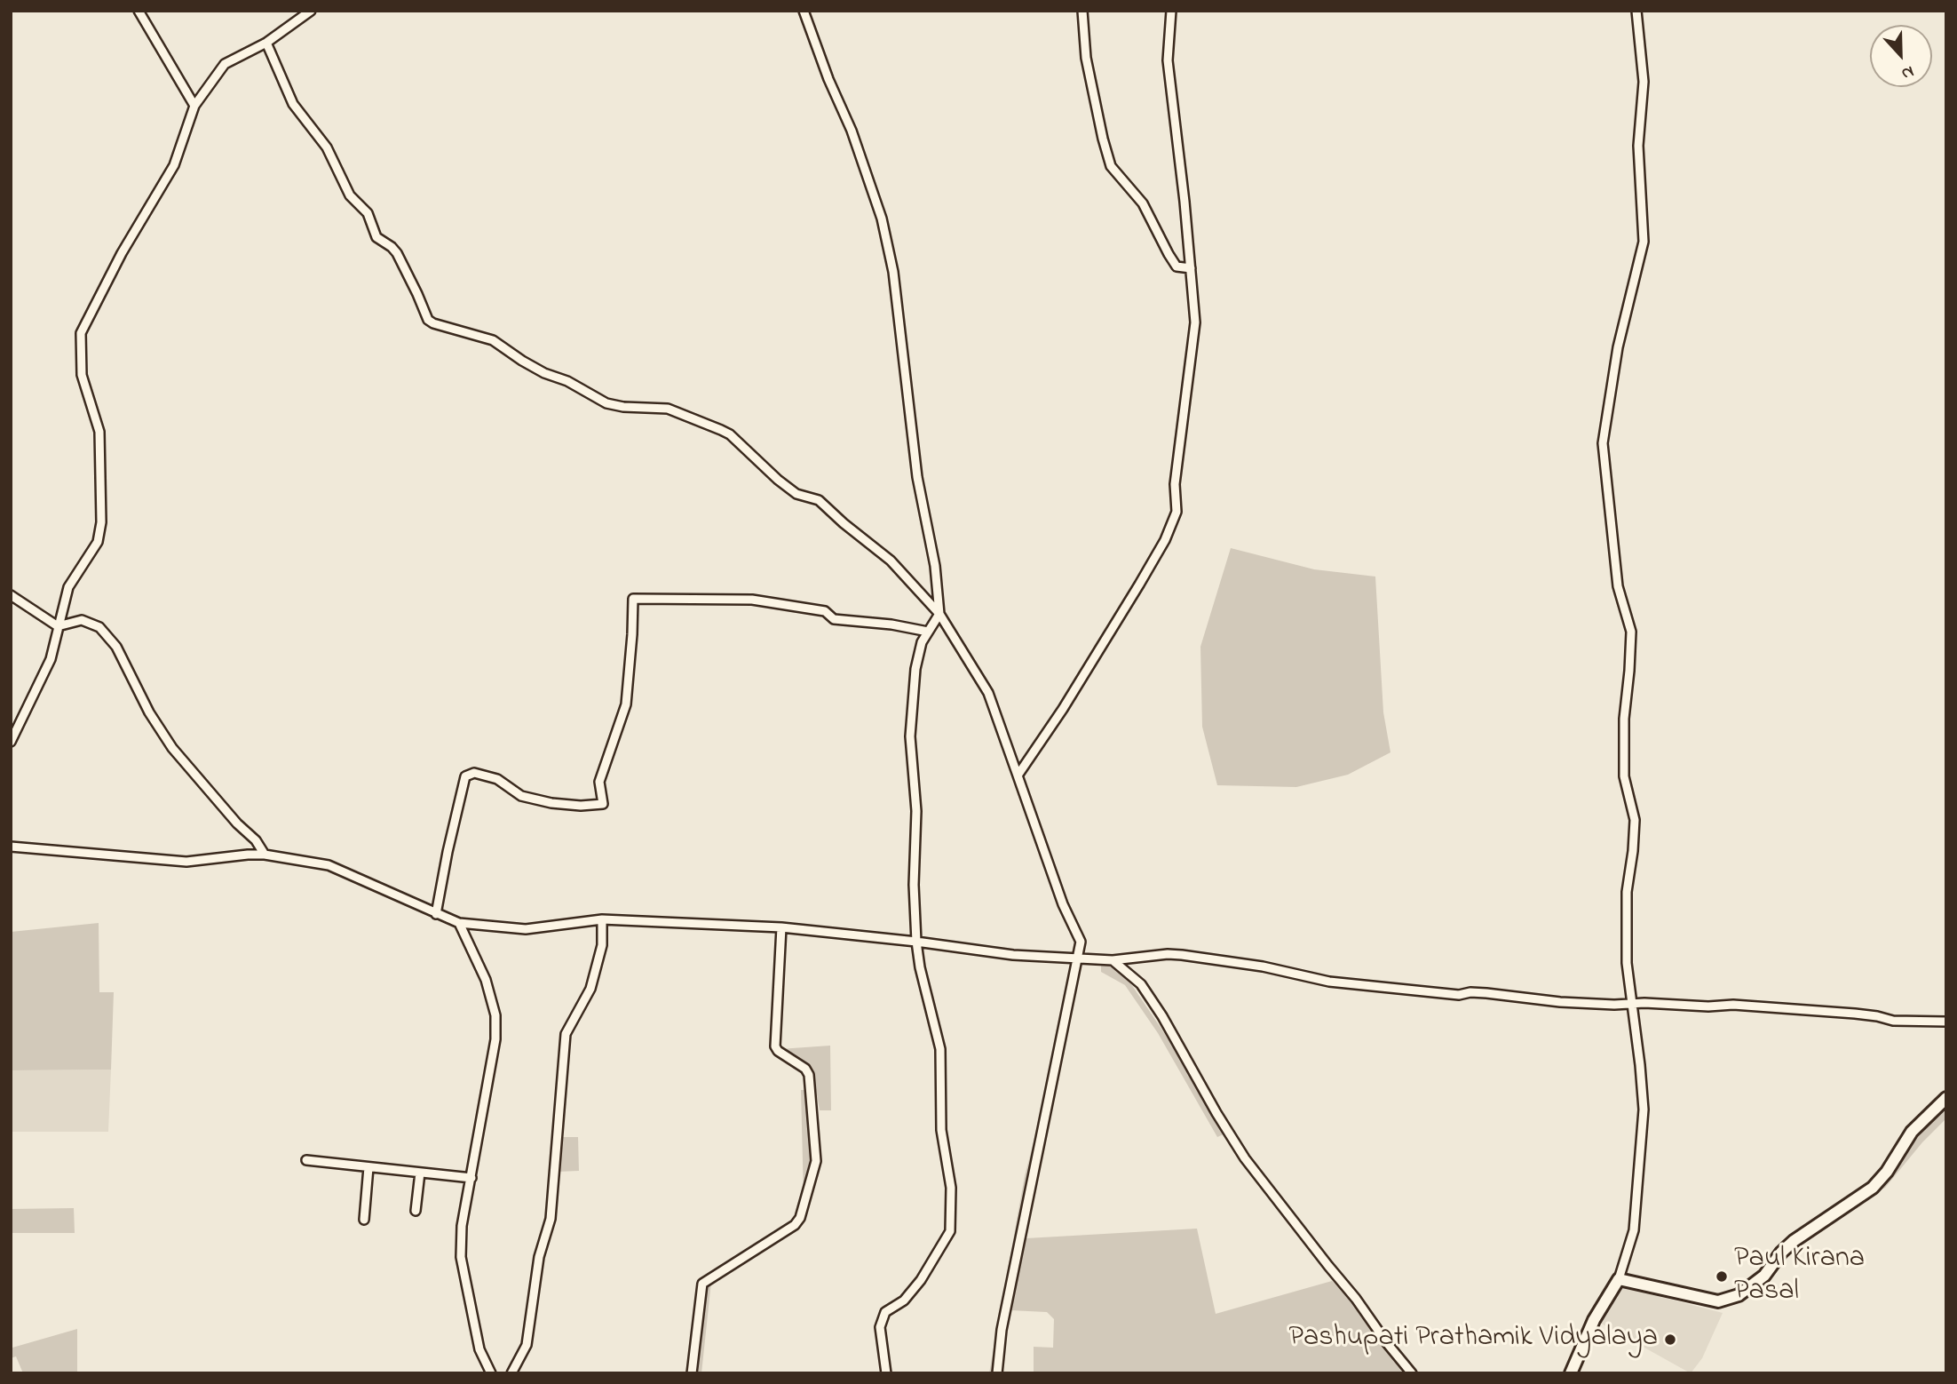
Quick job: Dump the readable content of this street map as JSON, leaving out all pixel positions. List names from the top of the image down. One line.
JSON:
{"places":["Paul Kirana Pasal","Pashupati Prathamik Vidyalaya"],"north":"bottom"}
